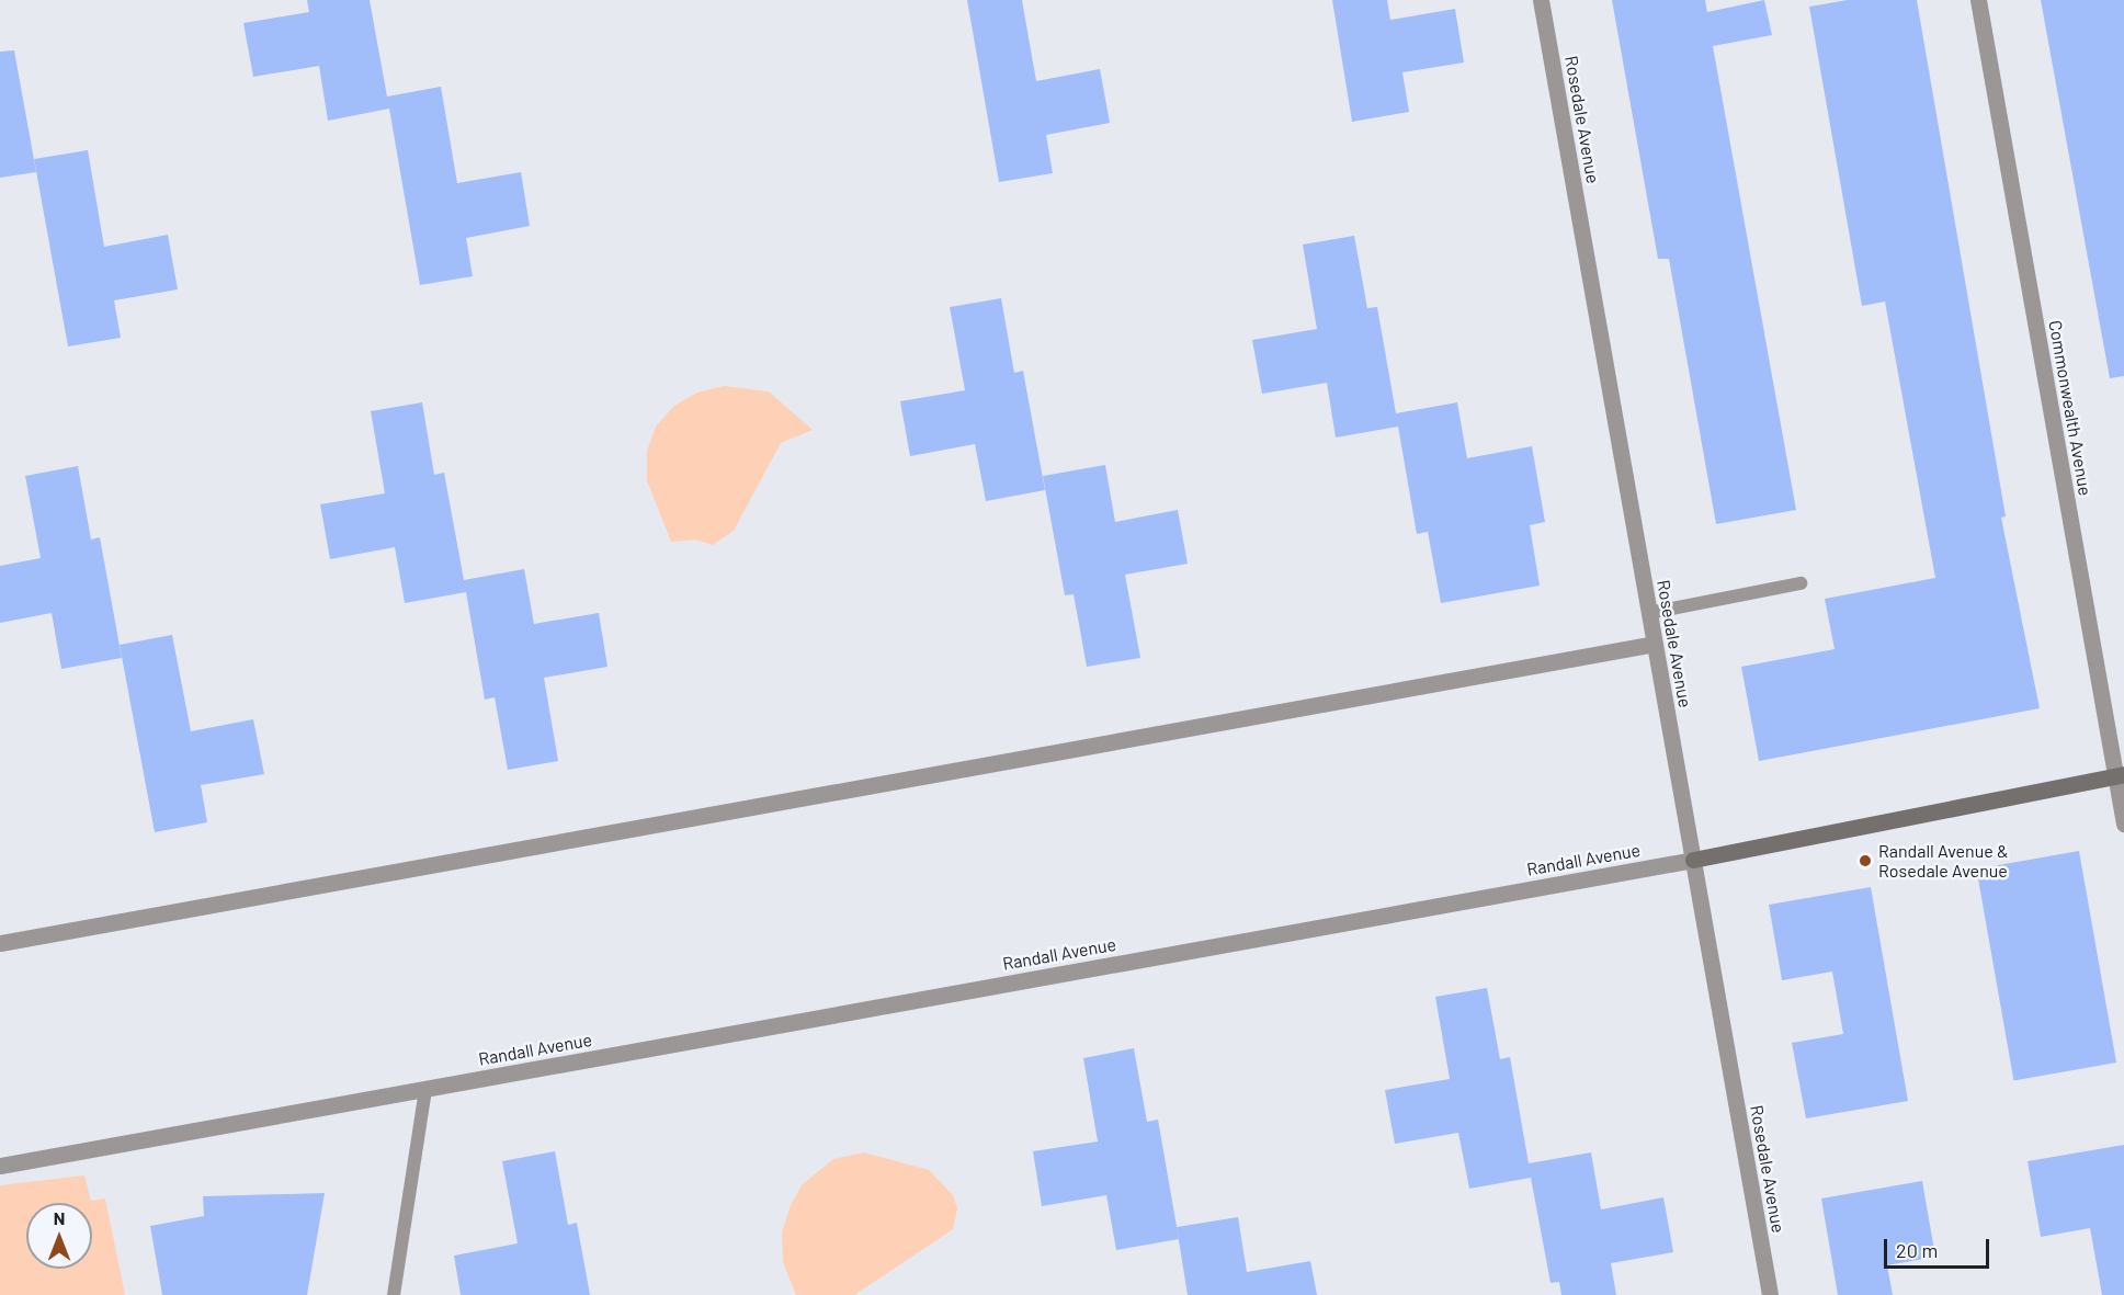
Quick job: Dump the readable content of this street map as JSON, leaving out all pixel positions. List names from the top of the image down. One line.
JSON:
{"streets":{"street":["Rosedale Avenue","Commonwealth Avenue","Randall Avenue"]},"crossings":[["Rosedale Avenue","Randall Avenue"],["Commonwealth Avenue","Randall Avenue"]],"places":["Randall Avenue & Rosedale Avenue"],"scale_bar":"20 m","north":"top"}
